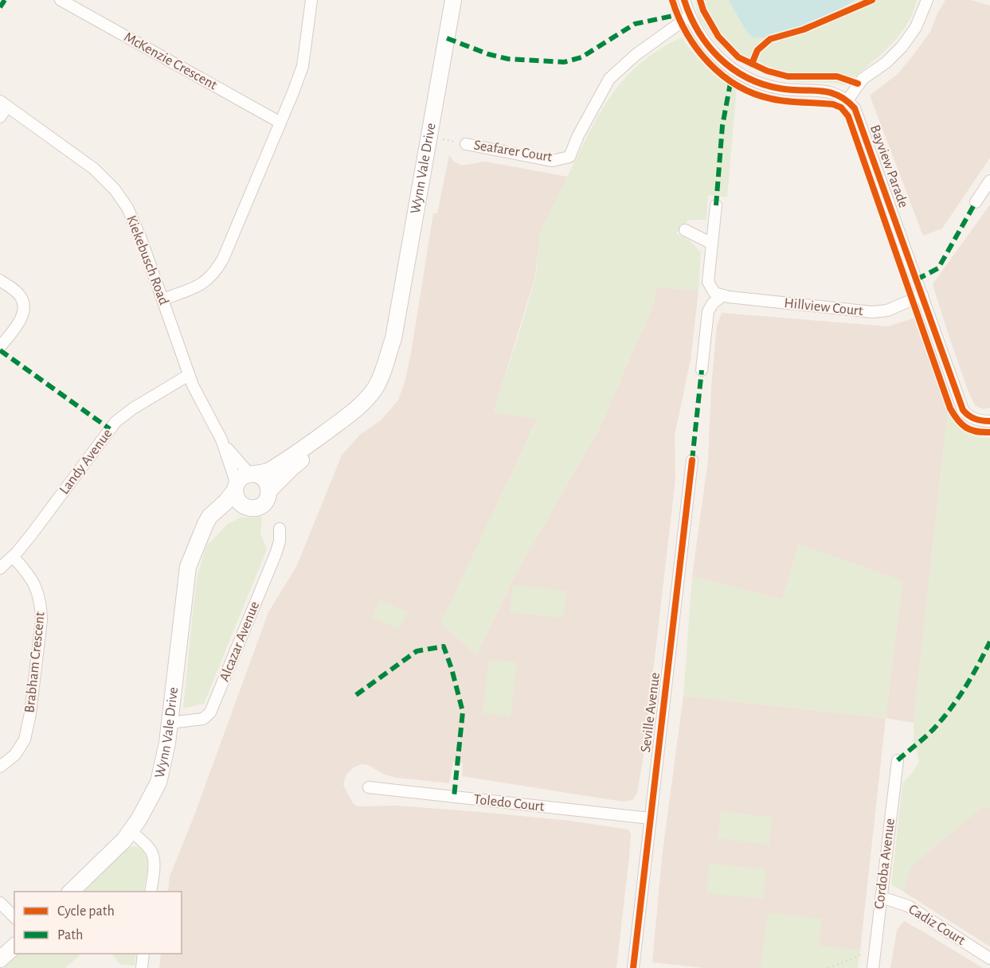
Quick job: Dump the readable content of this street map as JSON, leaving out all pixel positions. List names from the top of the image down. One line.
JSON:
{"streets":{"main road":["Wynn Vale Drive"],"street":["McKenzie Crescent","Seafarer Court","Bayview Parade","Kiekebusch Road","Hillview Court","Landy Avenue","Alcazar Avenue","Brabham Crescent","Seville Avenue","Toledo Court","Cordoba Avenue","Cadiz Court"]},"crossings":[["Bayview Parade","Hillview Court"],["Wynn Vale Drive","Kiekebusch Road"],["Wynn Vale Drive","Alcazar Avenue"],["Kiekebusch Road","Landy Avenue"],["Landy Avenue","Brabham Crescent"],["Seville Avenue","Toledo Court"],["Cordoba Avenue","Cadiz Court"]],"legend":["Cycle path","Path"]}
